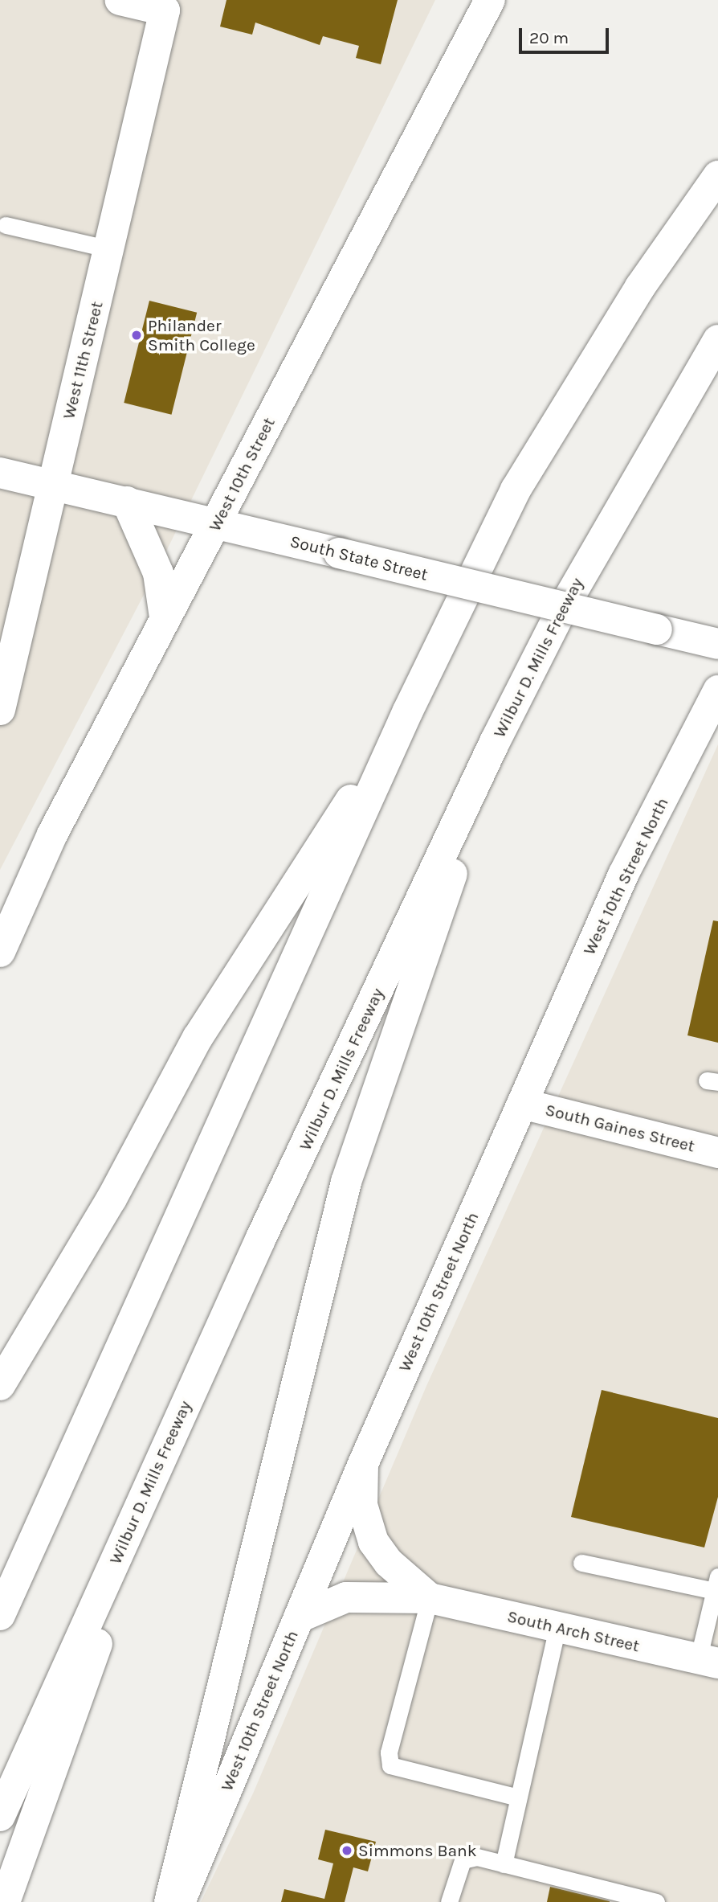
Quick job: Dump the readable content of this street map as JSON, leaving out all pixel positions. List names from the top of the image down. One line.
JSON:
{"streets":{"main road":["West 11th Street","West 10th Street","South State Street","Wilbur D. Mills Freeway","West 10th Street North","South Gaines Street","South Arch Street"]},"crossings":[["West 11th Street","South State Street"],["West 10th Street","South State Street"],["West 10th Street North","South Gaines Street"],["West 10th Street North","South Arch Street"]],"places":["Philander Smith College","Simmons Bank"],"scale_bar":"20 m"}
